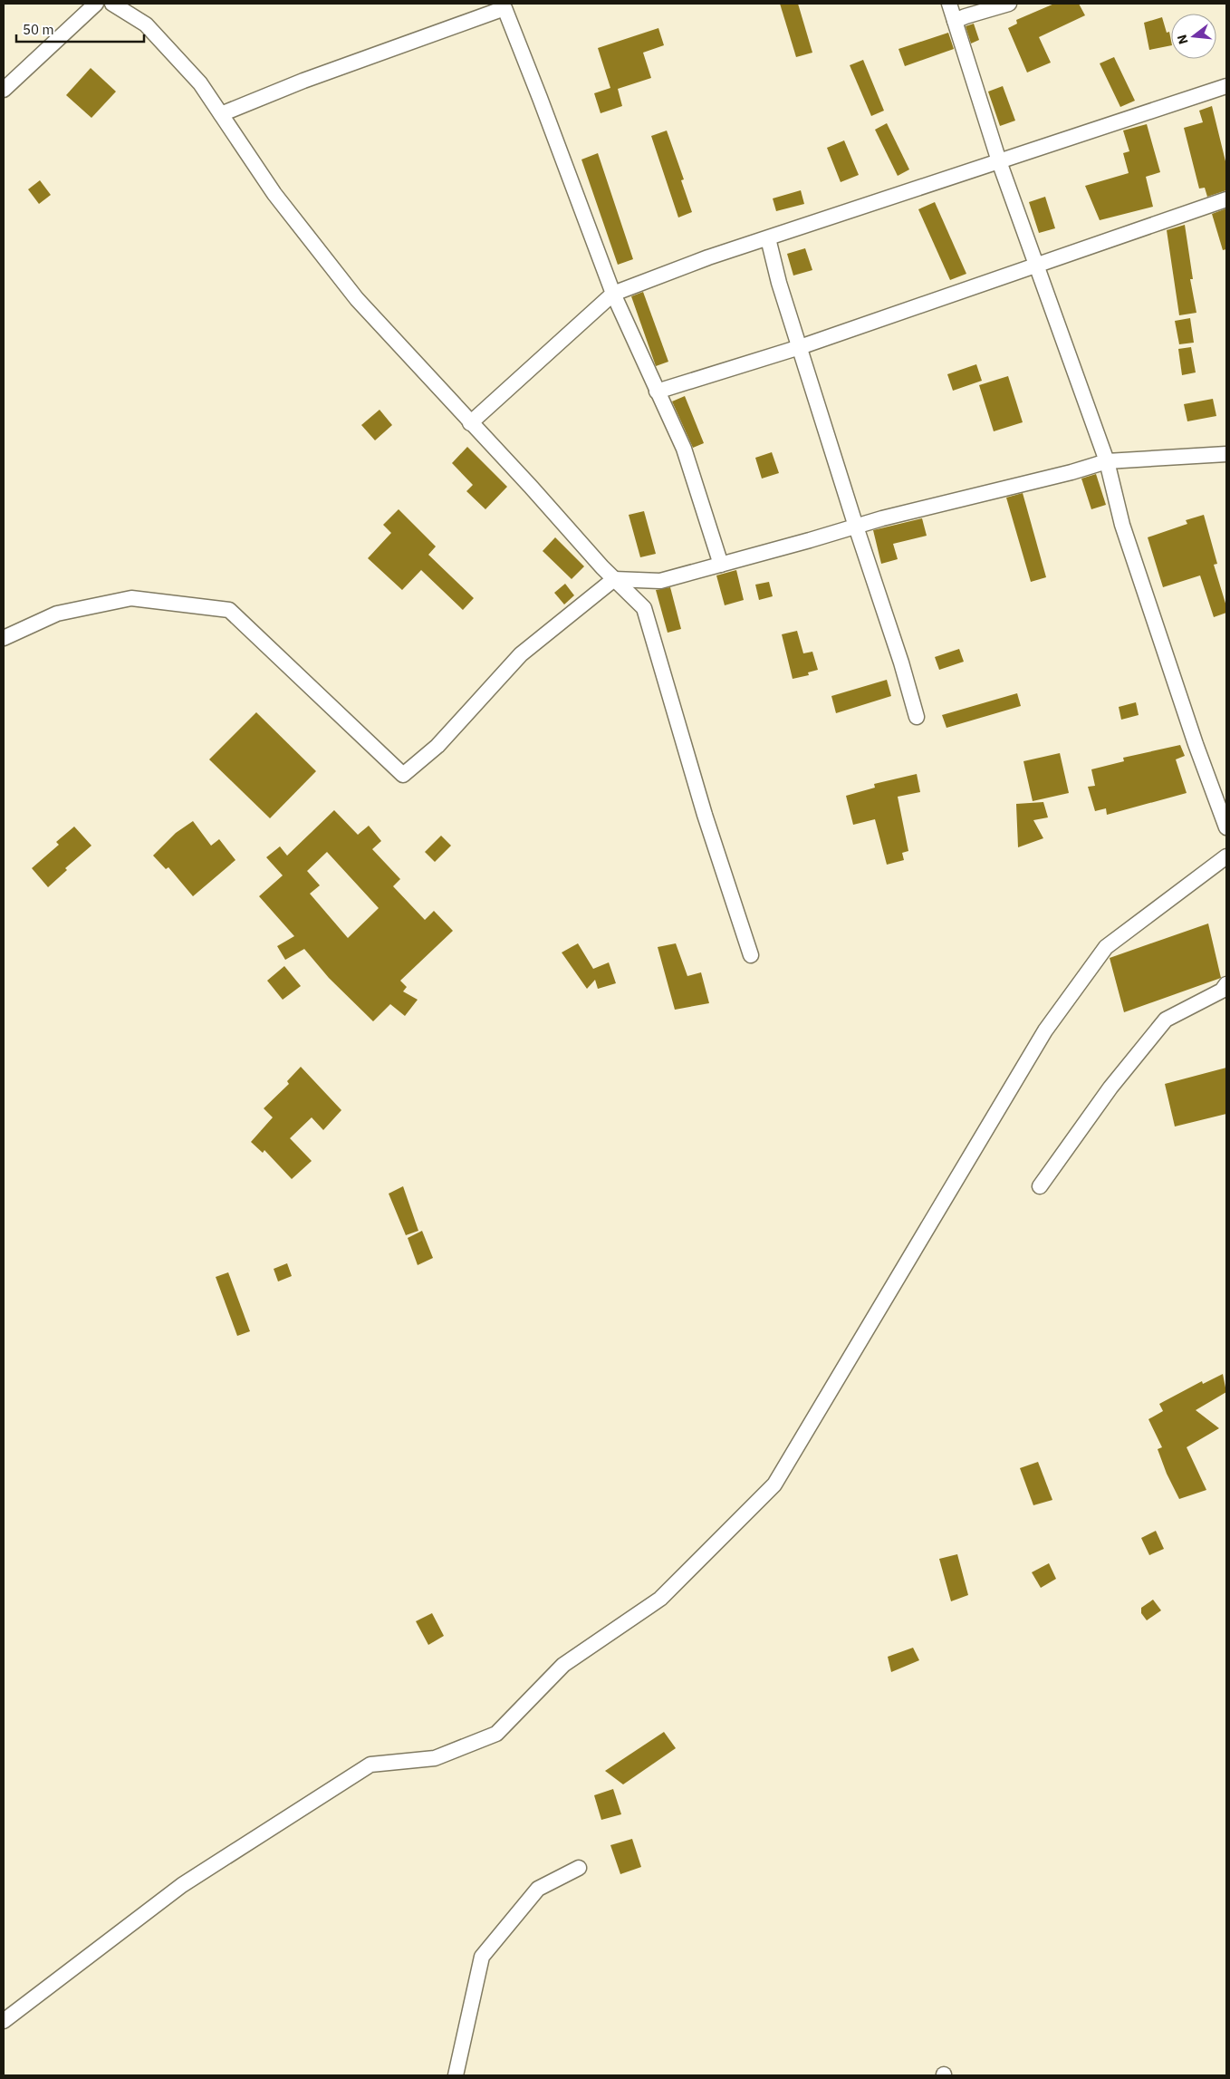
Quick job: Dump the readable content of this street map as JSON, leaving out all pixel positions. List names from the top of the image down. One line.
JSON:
{"scale_bar":"50 m","north":"left"}
